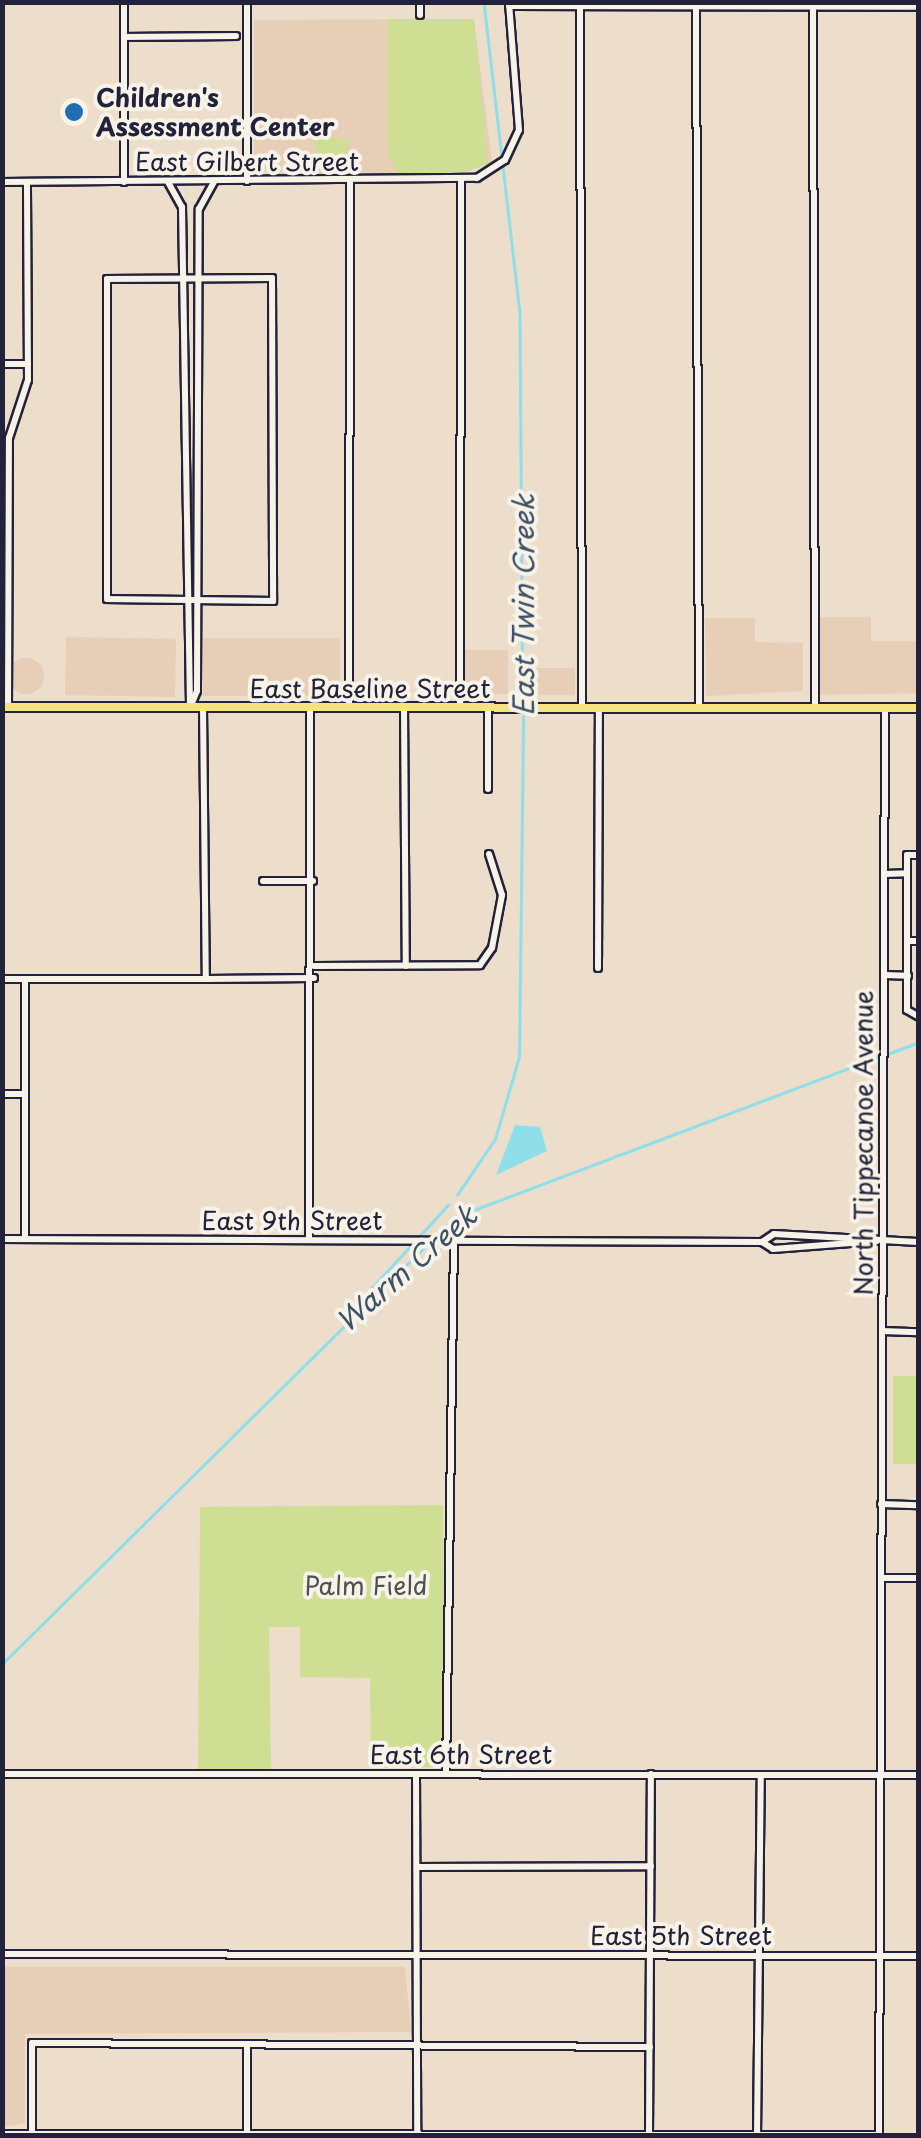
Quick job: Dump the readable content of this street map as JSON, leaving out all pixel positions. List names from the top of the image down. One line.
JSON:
{"streets":{"main road":["East Baseline Street"],"street":["East Gilbert Street","North Tippecanoe Avenue","East 9th Street","East 6th Street","East 5th Street"]},"crossings":[["East Baseline Street","North Tippecanoe Avenue"],["North Tippecanoe Avenue","East 9th Street"],["North Tippecanoe Avenue","East 6th Street"],["North Tippecanoe Avenue","East 5th Street"]],"water":["East Twin Creek","Warm Creek"],"parks":["Palm Field"],"places":["Children's Assessment Center"]}
